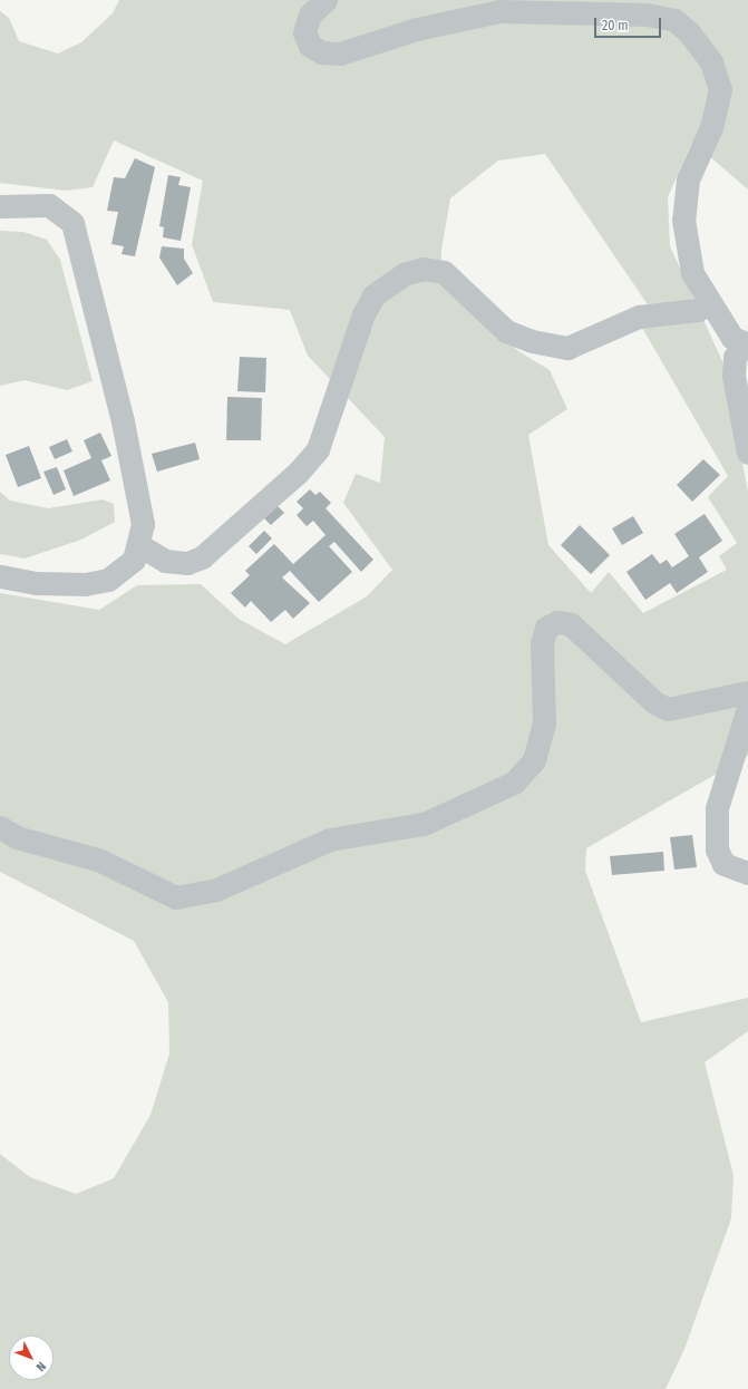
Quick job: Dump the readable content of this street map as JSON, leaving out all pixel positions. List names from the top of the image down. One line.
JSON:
{"scale_bar":"20 m","north":"bottom right"}
